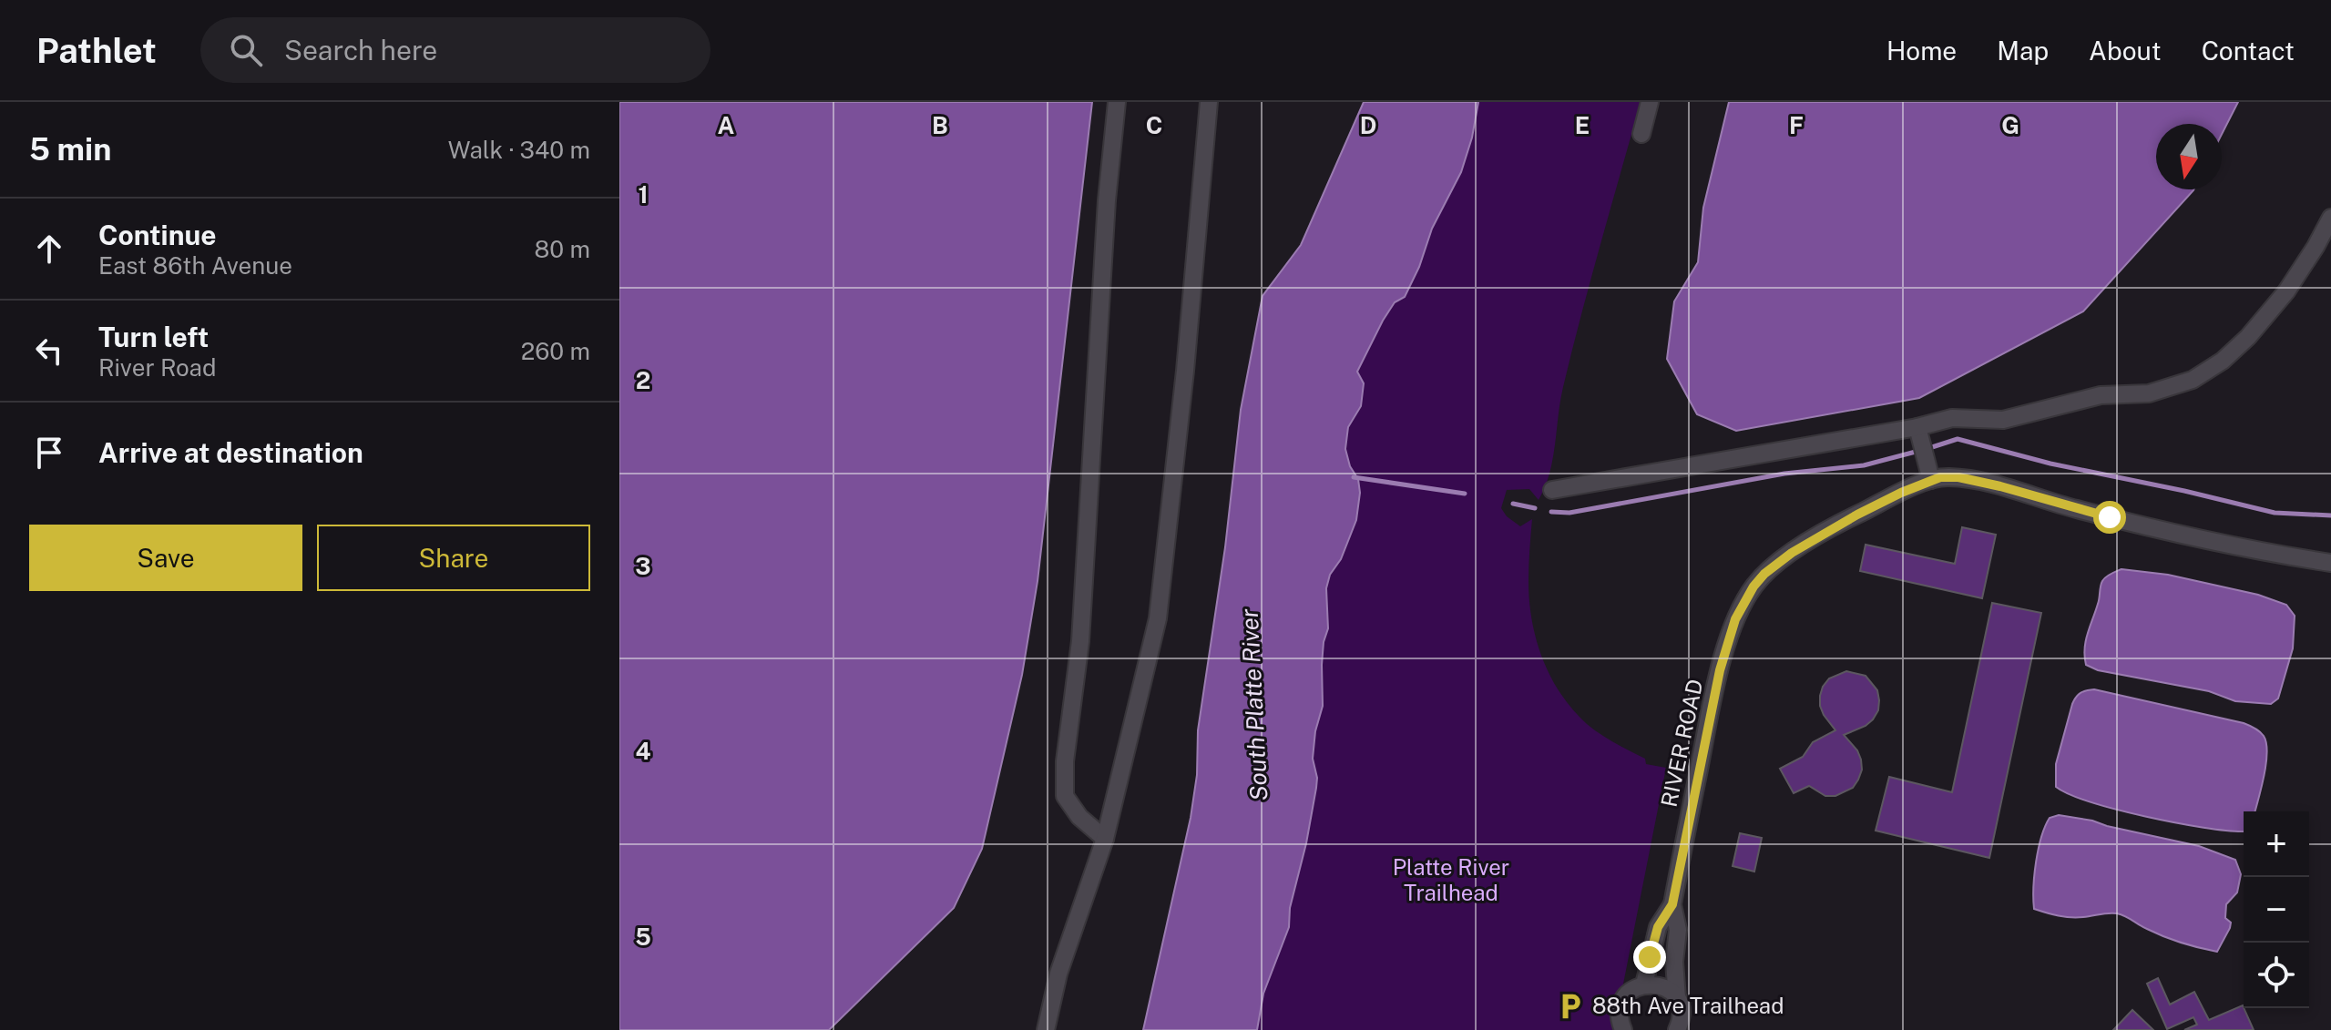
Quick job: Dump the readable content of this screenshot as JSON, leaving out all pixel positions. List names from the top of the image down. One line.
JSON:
{"streets":{"street":["RIVER ROAD"]},"water":["South Platte River"],"parks":["Platte River Trailhead"],"places":{"parking":["88th Ave Trailhead"]},"north":"bottom","page":{"header":"Pathlet","search":"Search here","nav":["Home","Map","About","Contact"],"heading":["5 min","Walk · 340 m"],"list":[["Continue","East 86th Avenue","80 m"],["Turn left","River Road","260 m"],"Arrive at destination"],"buttons":["Save","Share"],"map_buttons":["+","−"]},"grid":{"columns":["A","B","C","D","E","F","G"],"rows":["1","2","3","4","5"]}}
